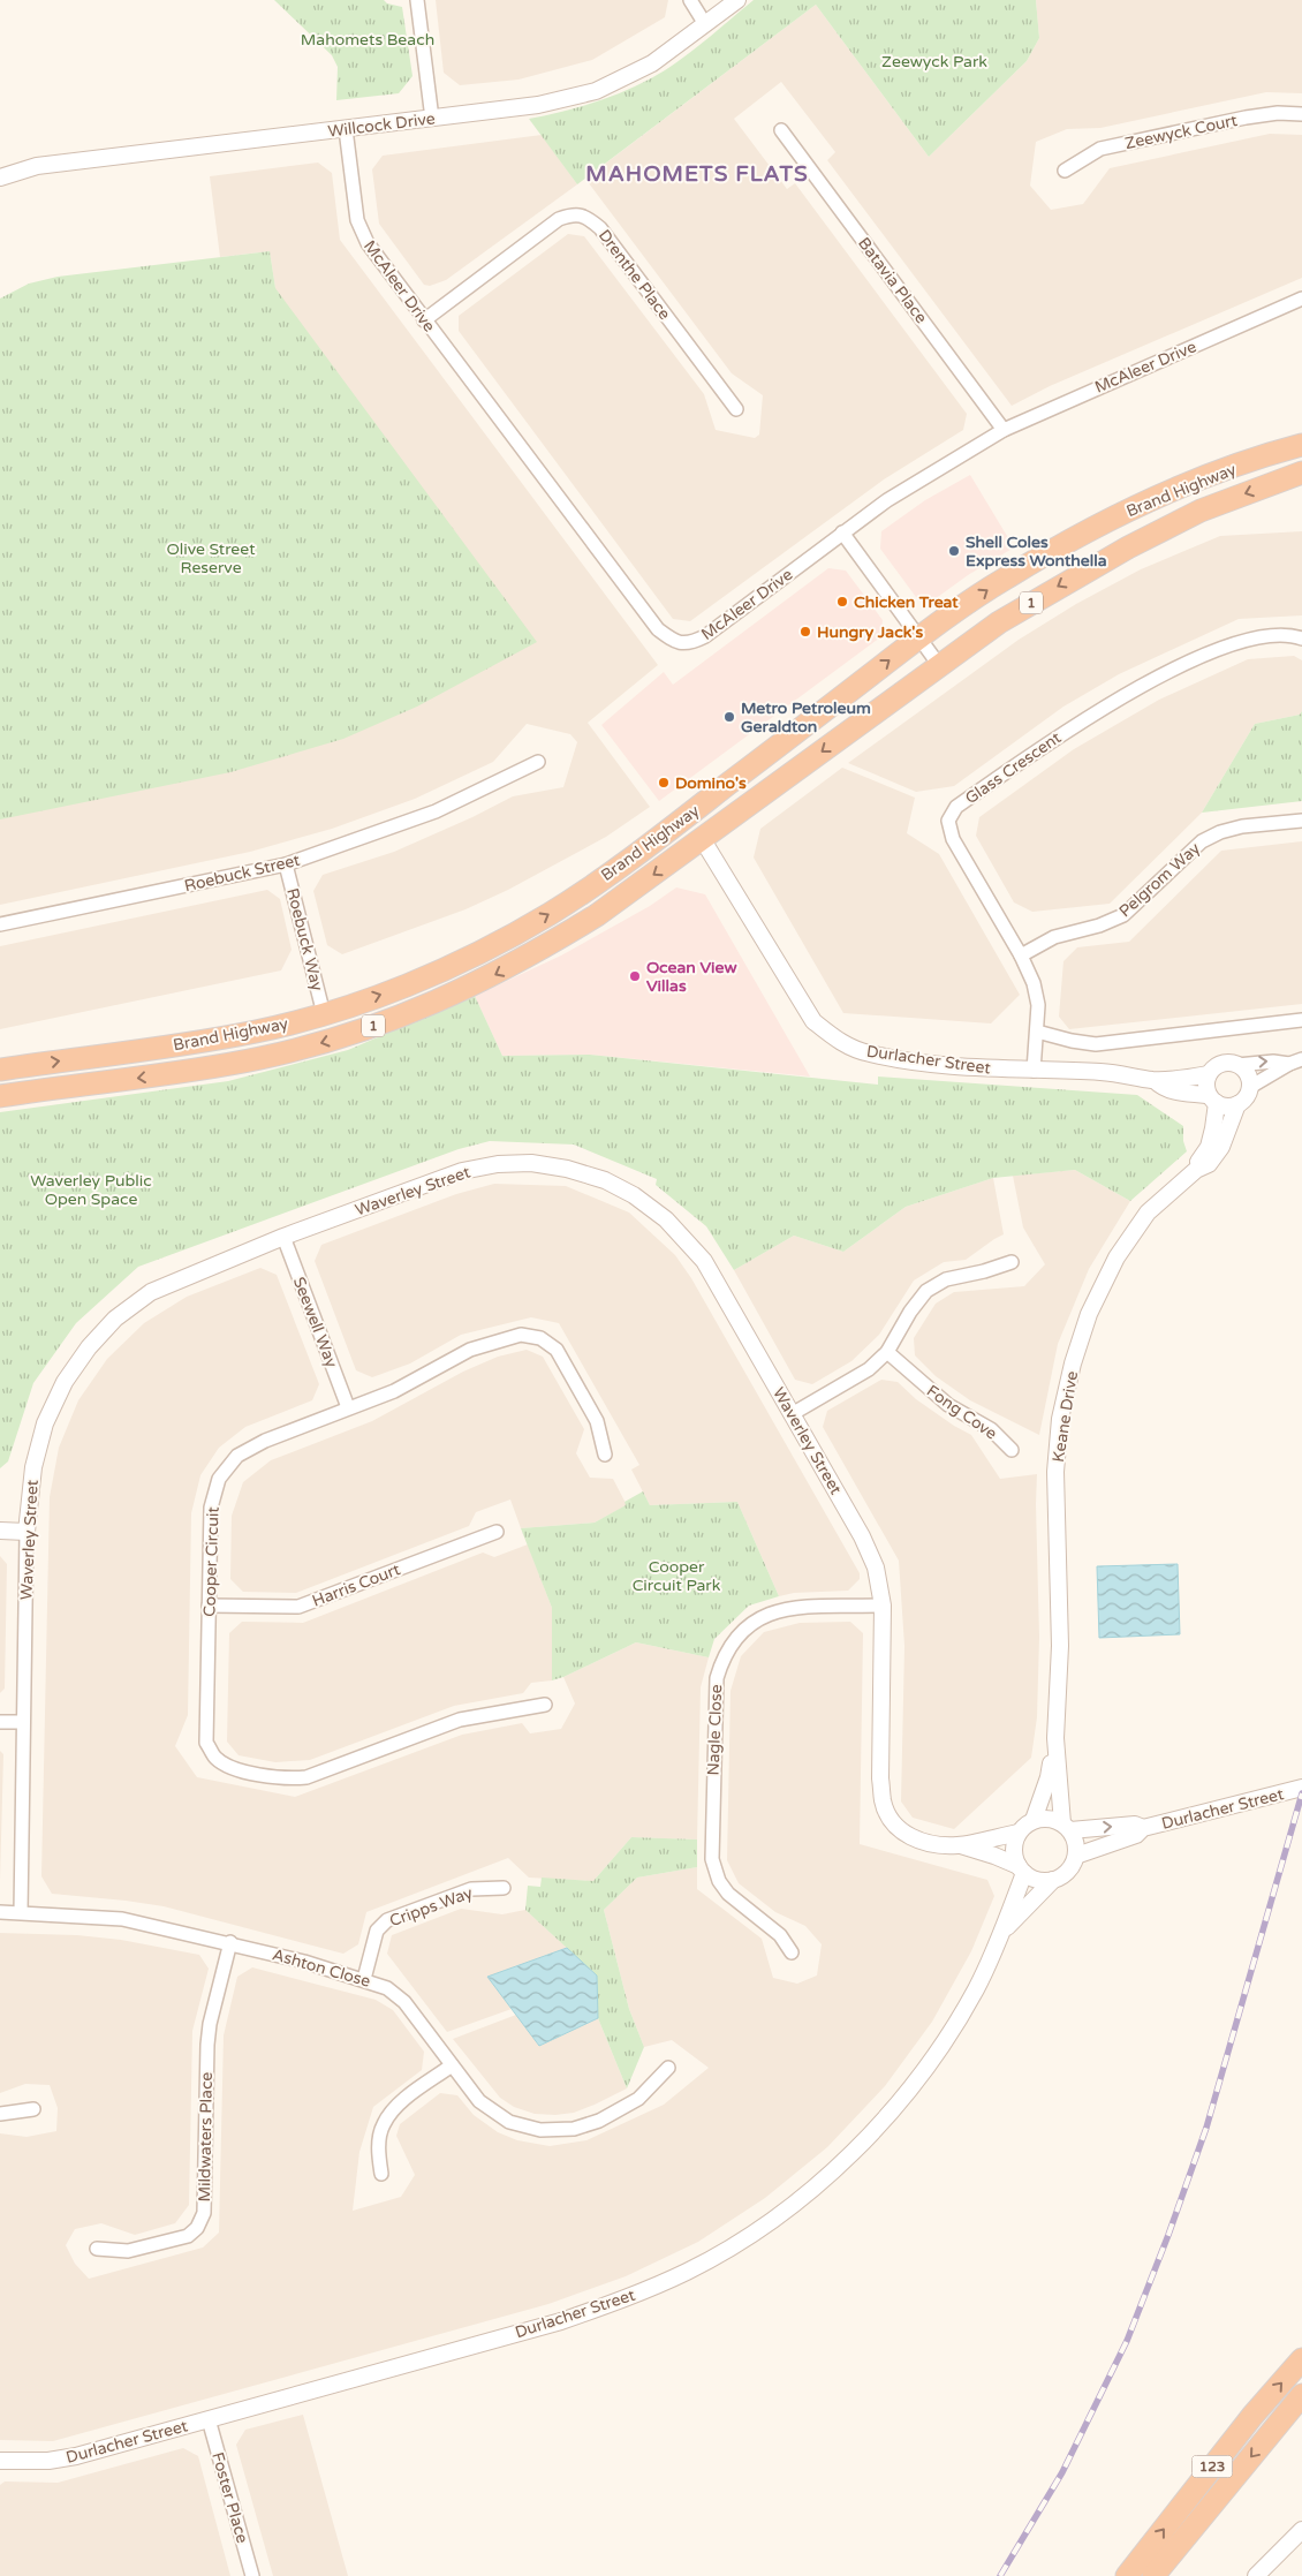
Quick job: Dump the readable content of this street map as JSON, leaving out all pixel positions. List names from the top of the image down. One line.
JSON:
{"streets":{"highway":["Brand Highway","1","123"],"street":["Willcock Drive","Zeewyck Court","Drenthe Place","Batavia Place","McAleer Drive","Glass Crescent","Roebuck Street","Pelgrom Way","Roebuck Way","Durlacher Street","Waverley Street","Seewell Way","Fong Cove","Keane Drive","Cooper Circuit","Harris Court","Nagle Close","Cripps Way","Ashton Close","Mildwaters Place","Foster Place"]},"crossings":[["Willcock Drive","McAleer Drive"],["Drenthe Place","McAleer Drive"],["Batavia Place","McAleer Drive"],["Brand Highway","Roebuck Way"],["Brand Highway","Durlacher Street"],["Glass Crescent","Pelgrom Way"],["Glass Crescent","Durlacher Street"],["Roebuck Street","Roebuck Way"],["Durlacher Street","Waverley Street"],["Durlacher Street","Keane Drive"],["Durlacher Street","Foster Place"],["Waverley Street","Seewell Way"],["Waverley Street","Keane Drive"],["Waverley Street","Nagle Close"],["Waverley Street","Ashton Close"],["Seewell Way","Cooper Circuit"],["Cooper Circuit","Harris Court"],["Cripps Way","Ashton Close"],["Ashton Close","Mildwaters Place"]],"districts":["MAHOMETS FLATS"],"parks":["Mahomets Beach","Zeewyck Park","Olive Street Reserve","Waverley Public Open Space","Cooper Circuit Park"],"places":["Shell Coles Express Wonthella","Chicken Treat","Hungry Jack's","Metro Petroleum Geraldton","Domino's","Ocean View Villas"]}
